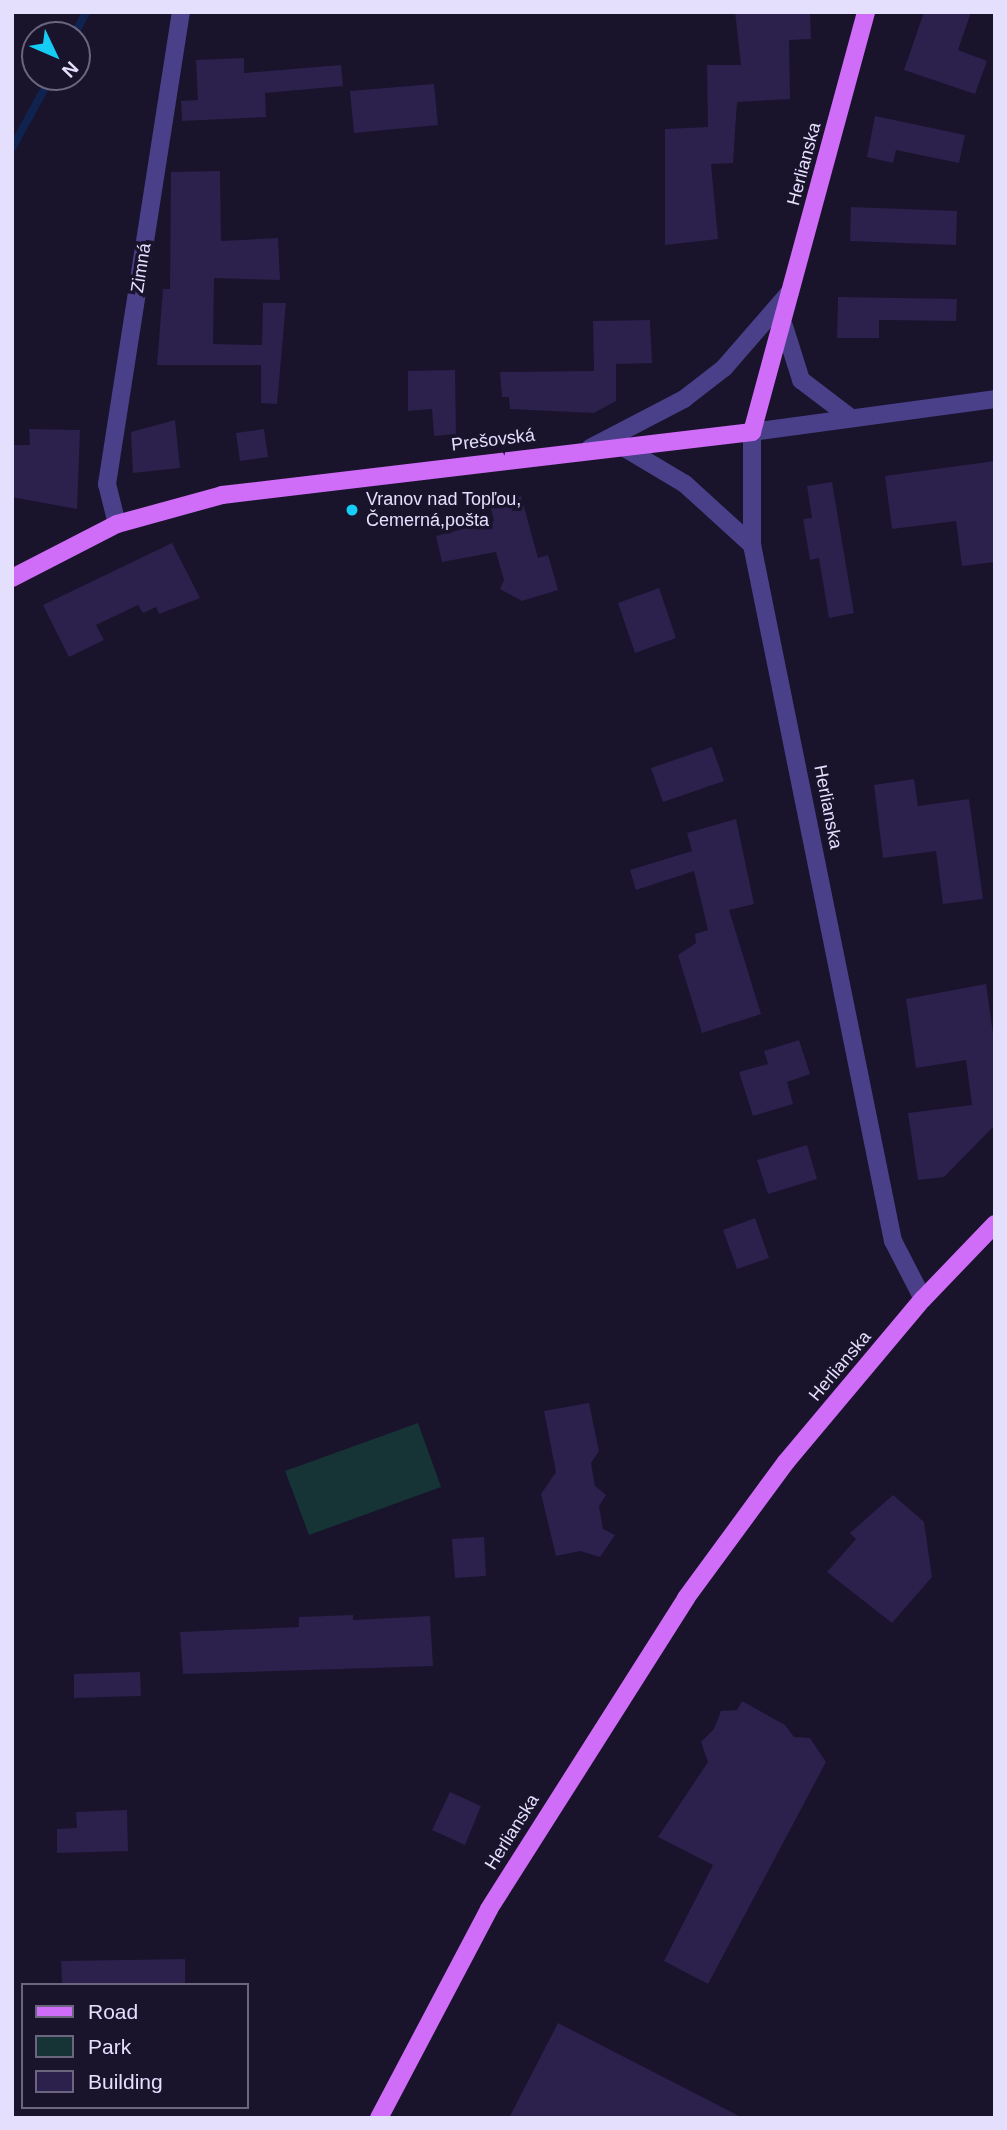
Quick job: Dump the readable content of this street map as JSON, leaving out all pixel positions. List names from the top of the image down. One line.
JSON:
{"streets":{"main road":["Herlianska","Prešovská"],"street":["Zimná"]},"crossings":[["Herlianska","Prešovská"],["Zimná","Prešovská"]],"places":["Vranov nad Topľou, Čemerná,pošta"],"legend":["Road","Park","Building"],"north":"bottom right"}
